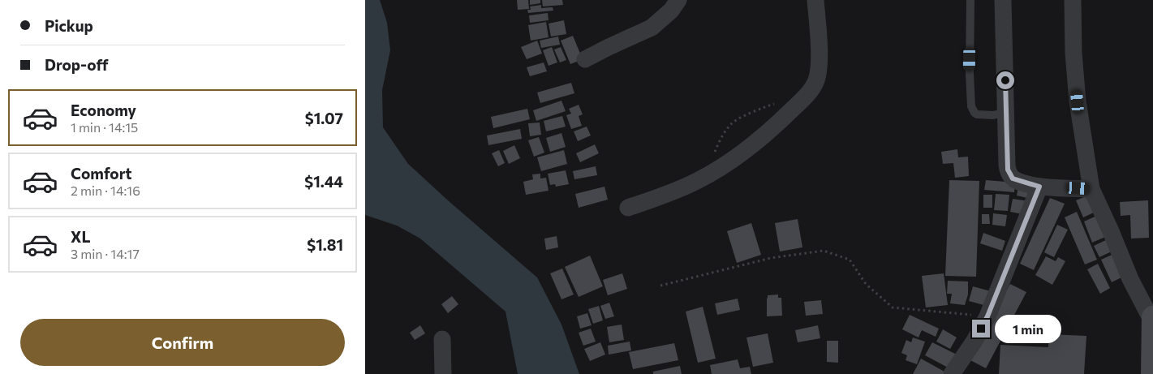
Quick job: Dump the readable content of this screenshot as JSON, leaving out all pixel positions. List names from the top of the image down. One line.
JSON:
{"page":{"banner":["Pickup","Drop-off"],"list":[{"name":"Economy","note":"1 min · 14:15","value":"$1.07"},{"name":"Comfort","note":"2 min · 14:16","value":"$1.44"},{"name":"XL","note":"3 min · 14:17","value":"$1.81"}],"buttons":"Confirm","bubble":"1 min"}}
